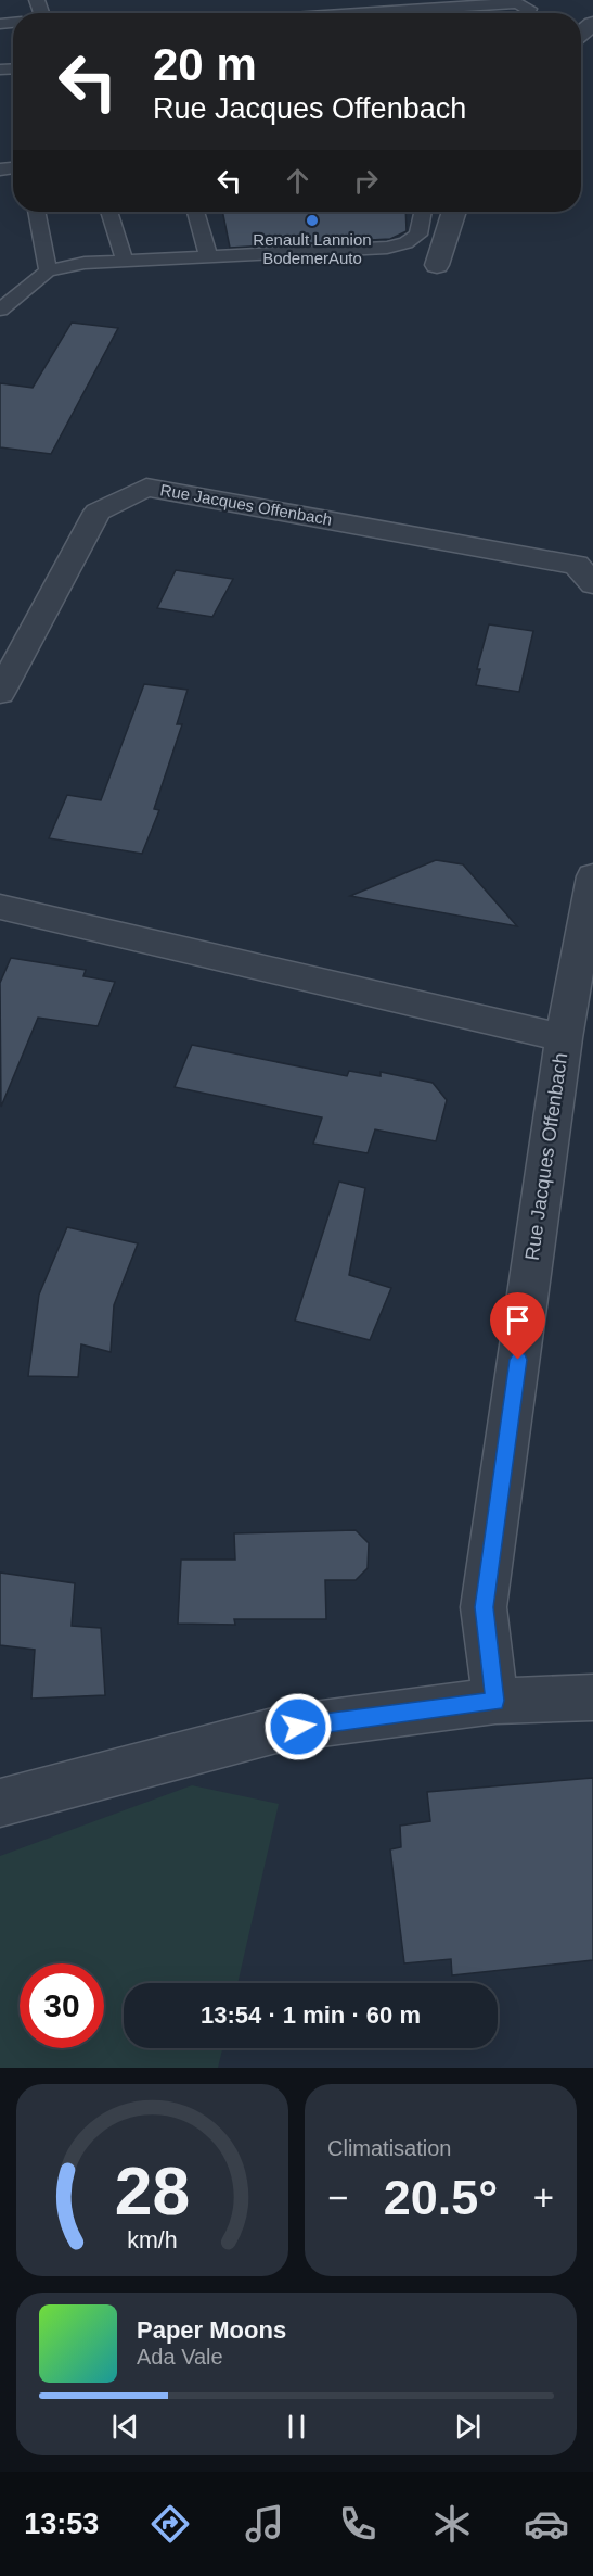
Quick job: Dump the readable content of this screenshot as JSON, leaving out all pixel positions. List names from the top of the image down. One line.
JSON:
{"streets":{"street":["Rue Jacques Offenbach"]},"places":["Renault Lannion BodemerAuto"],"page":{"turn":["20 m","Rue Jacques Offenbach"],"limit":"30","trip":"13:54 · 1 min · 60 m","tile":"Climatisation","heat":["−","20.5°","+"],"song":["Paper Moons","Ada Vale"],"tabs":"13:53","gauge":["28","km/h"]}}
